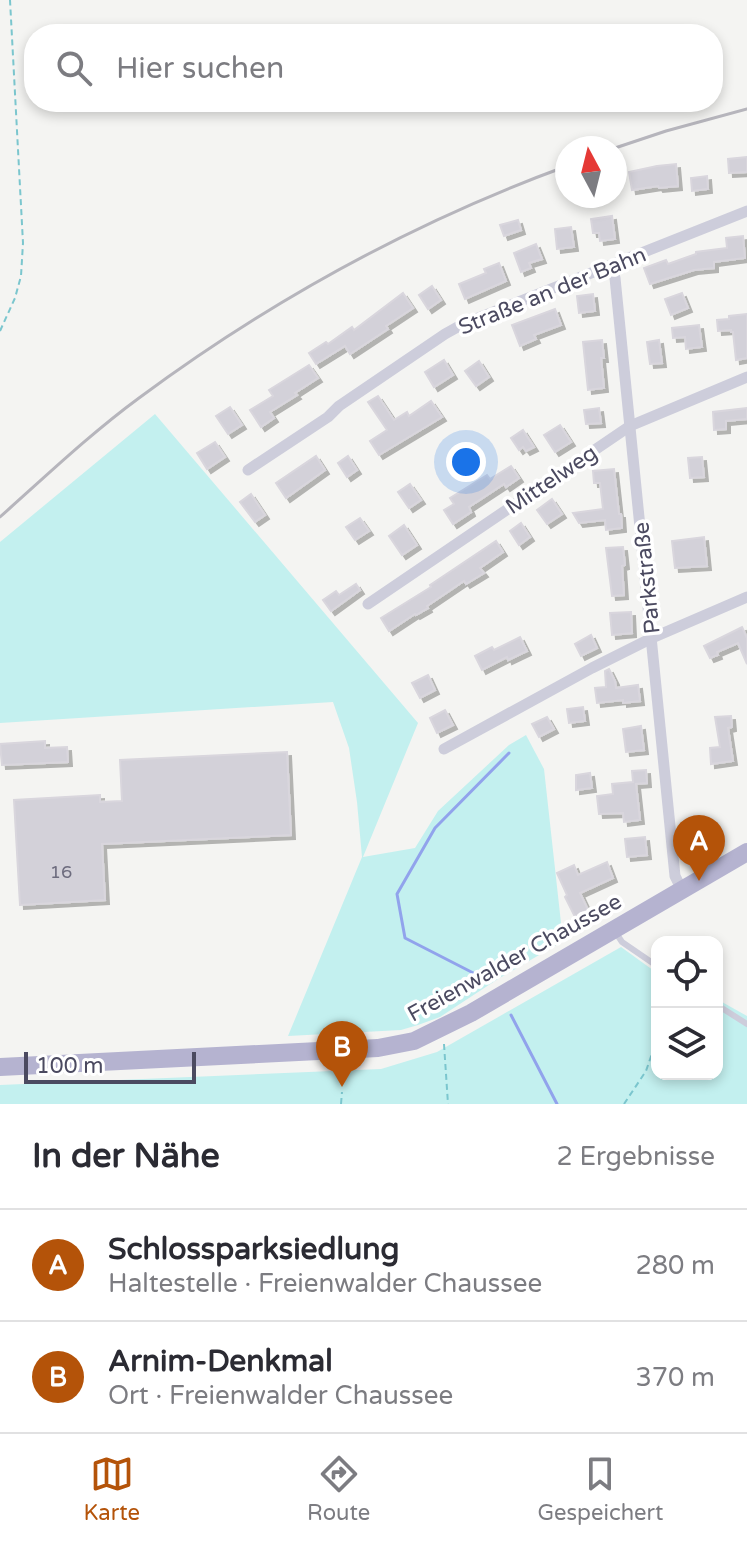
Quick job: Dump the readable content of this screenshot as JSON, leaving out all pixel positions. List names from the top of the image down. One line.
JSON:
{"streets":{"main road":["Freienwalder Chaussee"],"street":["Straße an der Bahn","Mittelweg","Parkstraße"]},"crossings":[["Straße an der Bahn","Parkstraße"],["Mittelweg","Parkstraße"],["Parkstraße","Freienwalder Chaussee"]],"house_numbers":["16"],"scale_bar":"100 m","north":"top","page":{"search":"Hier suchen","pins":["A","B"],"scale":"100 m","heading":["In der Nähe","2 Ergebnisse"],"list":[{"mark":"A","name":"Schlossparksiedlung","note":"Haltestelle · Freienwalder Chaussee","value":"280 m"},{"mark":"B","name":"Arnim-Denkmal","note":"Ort · Freienwalder Chaussee","value":"370 m"}],"nav":["Karte","Route","Gespeichert"]}}
